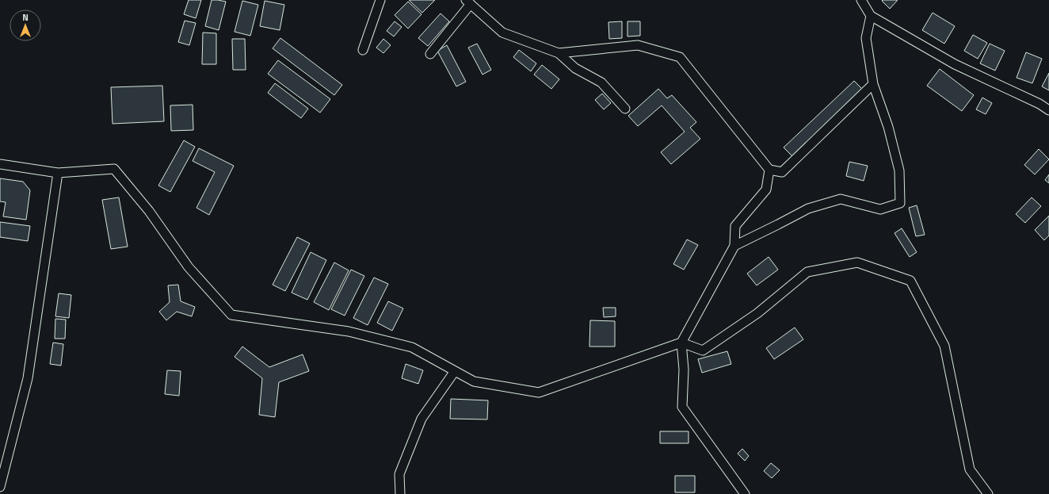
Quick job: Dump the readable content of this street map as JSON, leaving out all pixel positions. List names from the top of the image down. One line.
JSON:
{"north":"top"}
